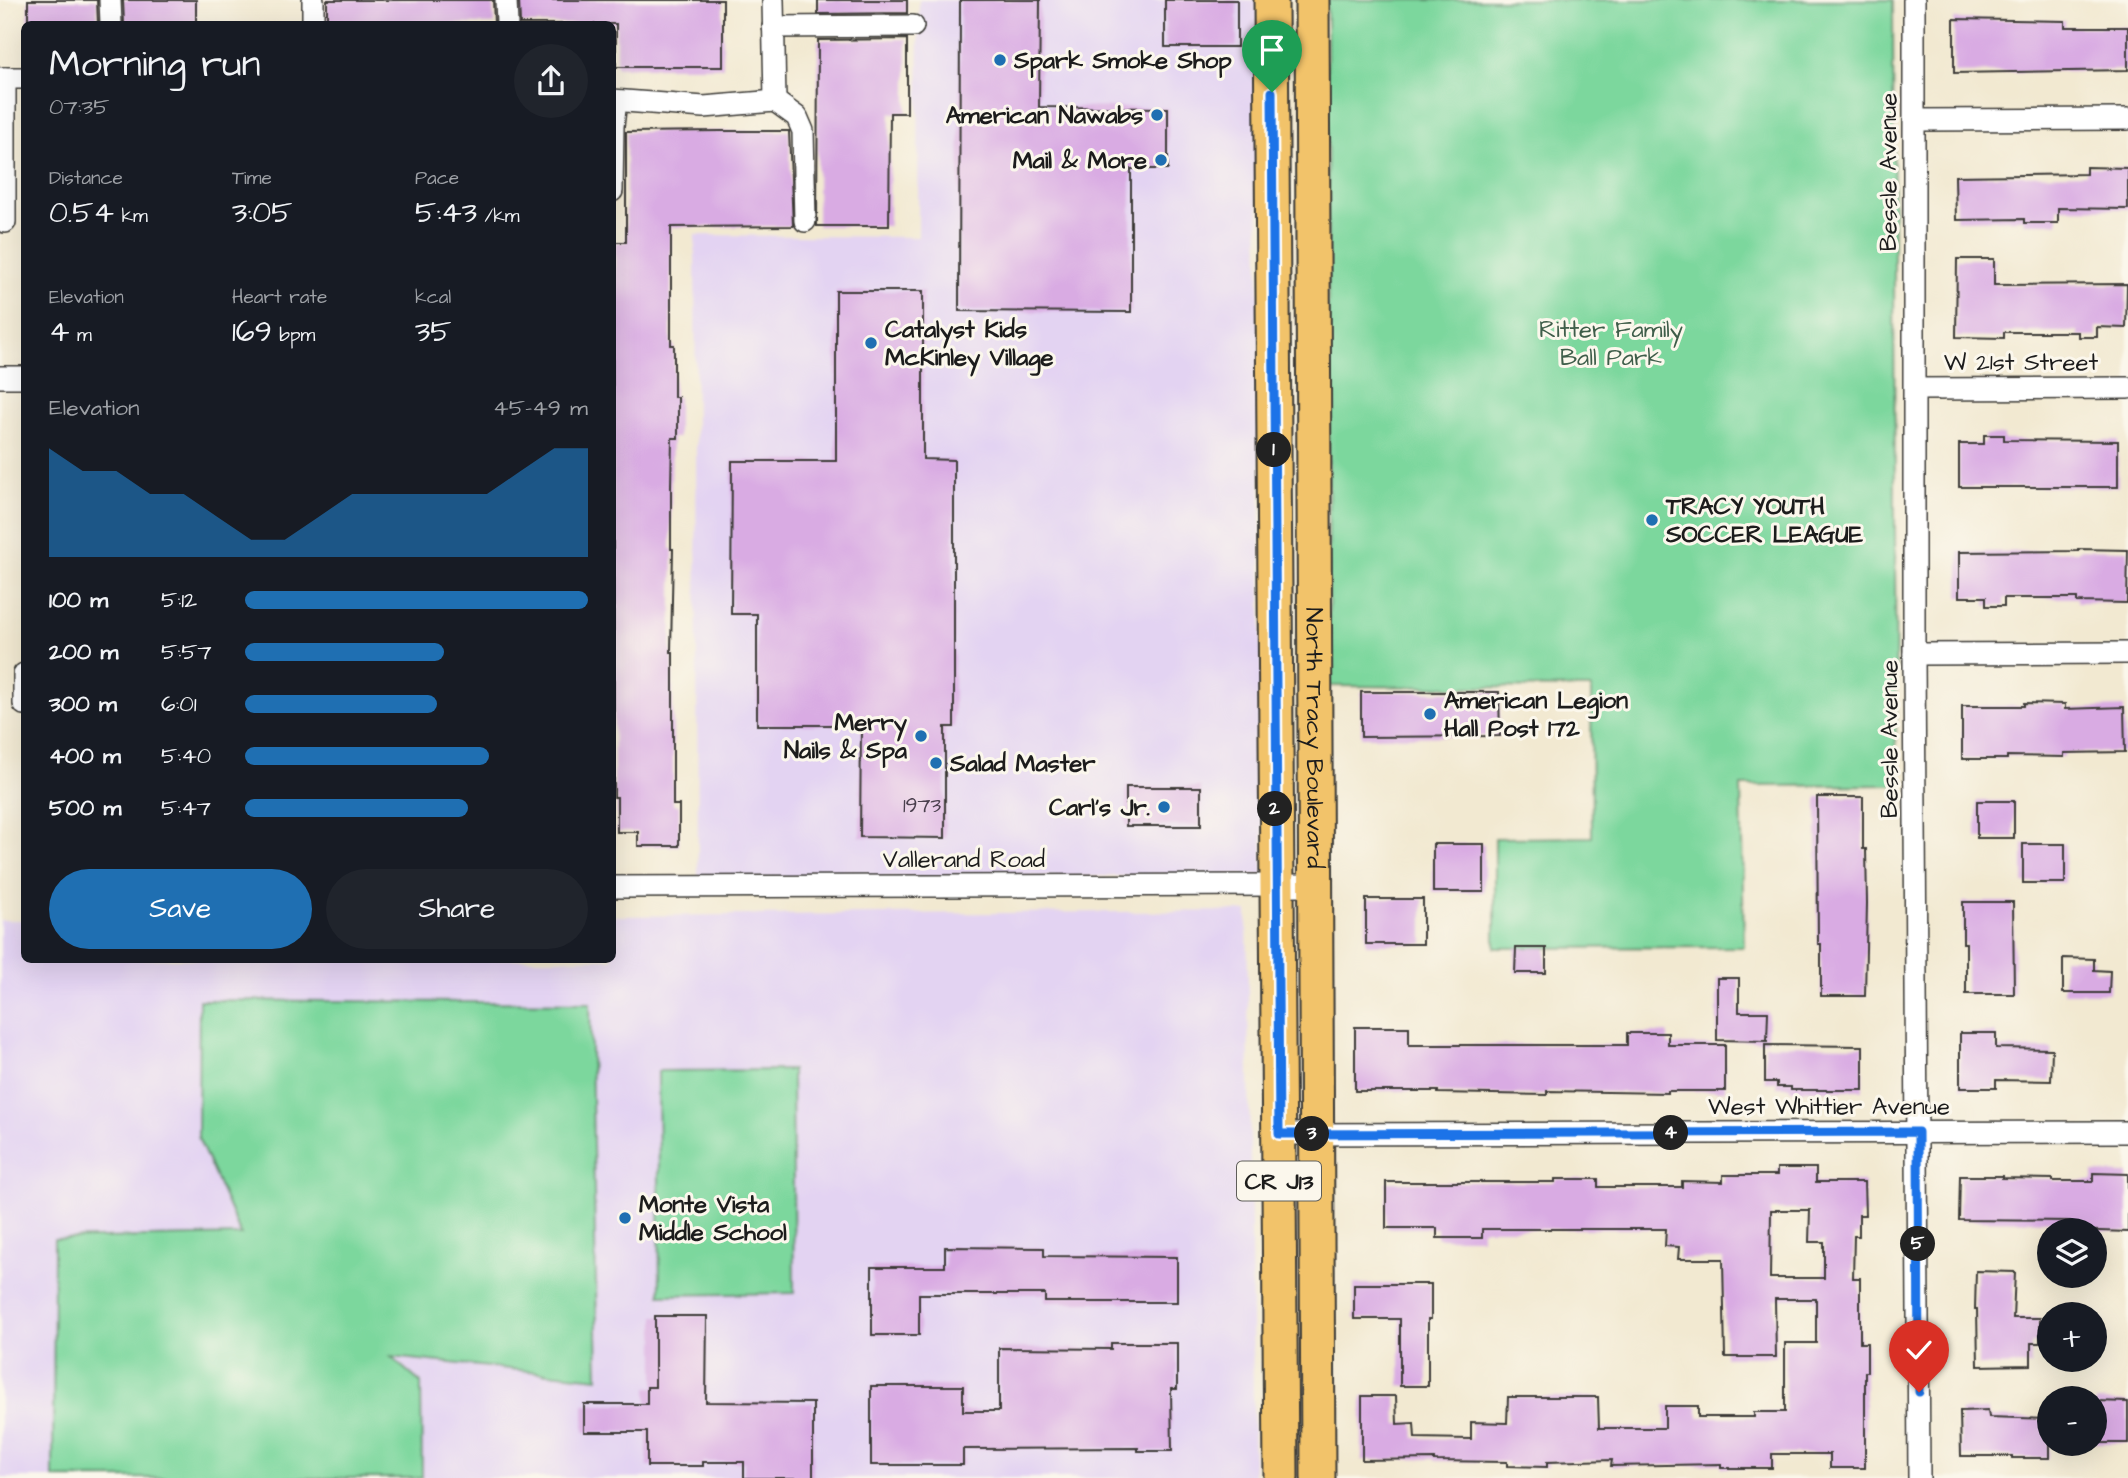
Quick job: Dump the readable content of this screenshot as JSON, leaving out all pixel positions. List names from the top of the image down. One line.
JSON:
{"streets":{"main road":["North Tracy Boulevard","CR J13"],"street":["Bessle Avenue","W 21st Street","Vallerand Road","West Whittier Avenue"]},"crossings":[["Bessle Avenue","W 21st Street"],["Bessle Avenue","West Whittier Avenue"],["North Tracy Boulevard","Vallerand Road"],["North Tracy Boulevard","West Whittier Avenue"]],"parks":["Ritter Family Ball Park"],"places":["Spark Smoke Shop","American Nawabs","Mail & More","Catalyst Kids McKinley Village","TRACY YOUTH SOCCER LEAGUE","American Legion Hall Post 172","Merry Nails & Spa","Salad Master","Carl's Jr.","Monte Vista Middle School"],"house_numbers":["1973"],"page":{"heading":["Morning run","07:35"],"stats":[["Distance","0.54 km"],["Time","3:05"],["Pace","5:43 /km"],["Elevation","4 m"],["Heart rate","169 bpm"],["kcal","35"]],"chart":["Elevation","45–49 m"],"pins":["1","2","4","3","5"],"list":[{"name":"100 m","note":"5:12"},{"name":"200 m","note":"5:57"},{"name":"300 m","note":"6:01"},{"name":"400 m","note":"5:40"},{"name":"500 m","note":"5:47"}],"buttons":["Save","Share"],"map_buttons":["+","−"]}}
